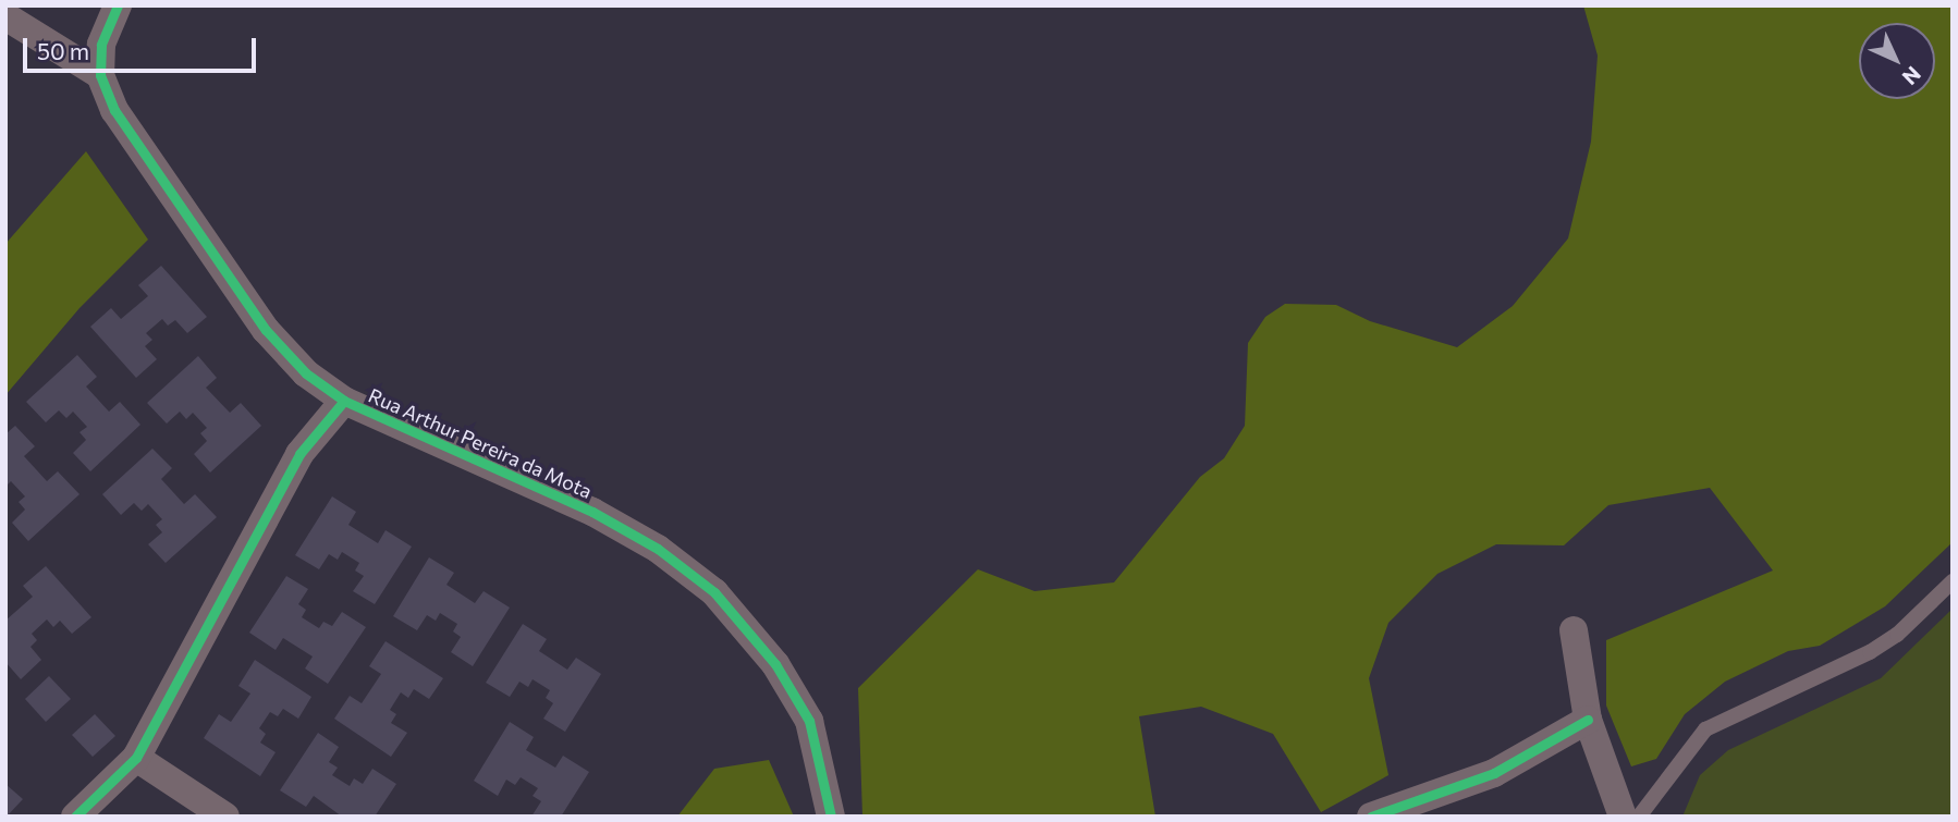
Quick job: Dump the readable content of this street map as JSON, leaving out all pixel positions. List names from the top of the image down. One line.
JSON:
{"streets":{"street":["Rua Arthur Pereira da Mota"]},"scale_bar":"50 m","north":"bottom right"}
